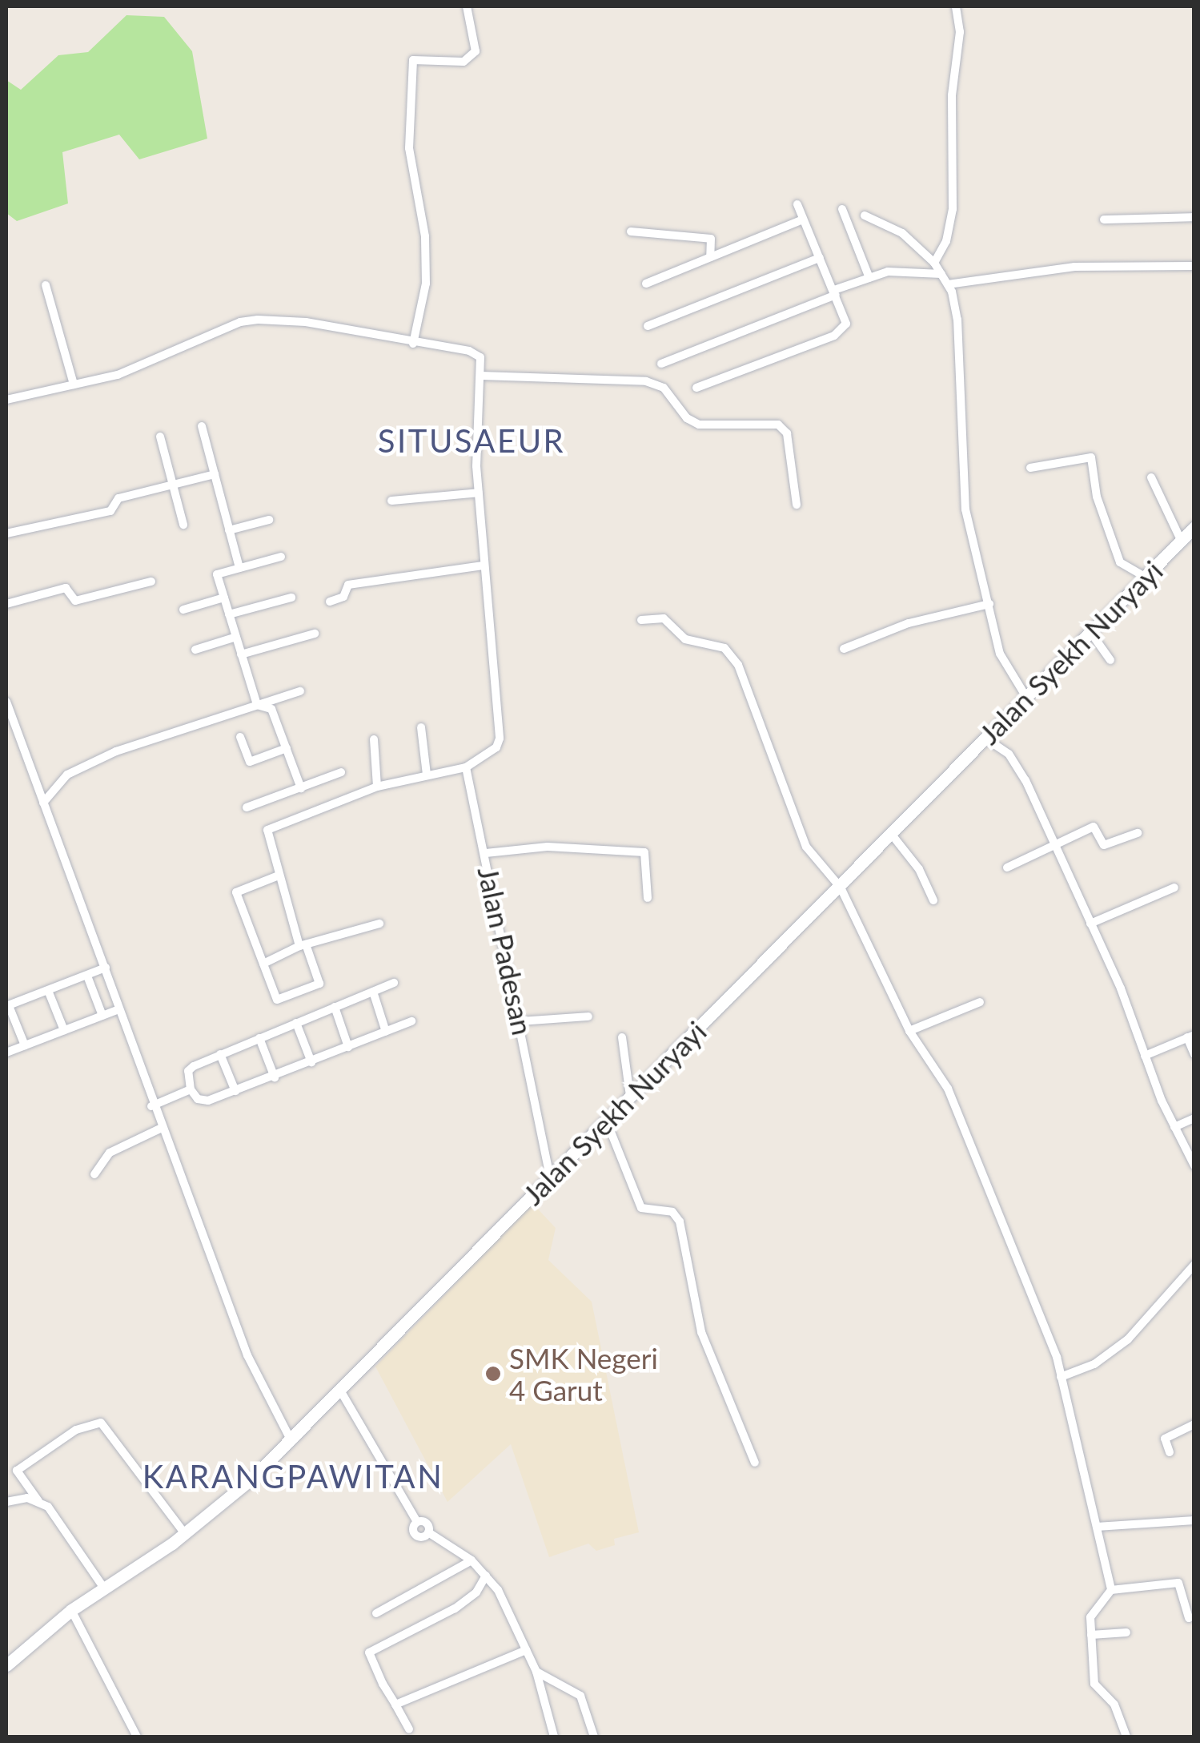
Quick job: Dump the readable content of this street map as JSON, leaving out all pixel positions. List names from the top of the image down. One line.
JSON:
{"streets":{"main road":["Jalan Syekh Nuryayi"],"street":["Jalan Padesan"]},"crossings":[["Jalan Syekh Nuryayi","Jalan Padesan"]],"districts":["SITUSAEUR","KARANGPAWITAN"],"places":["SMK Negeri 4 Garut"]}
